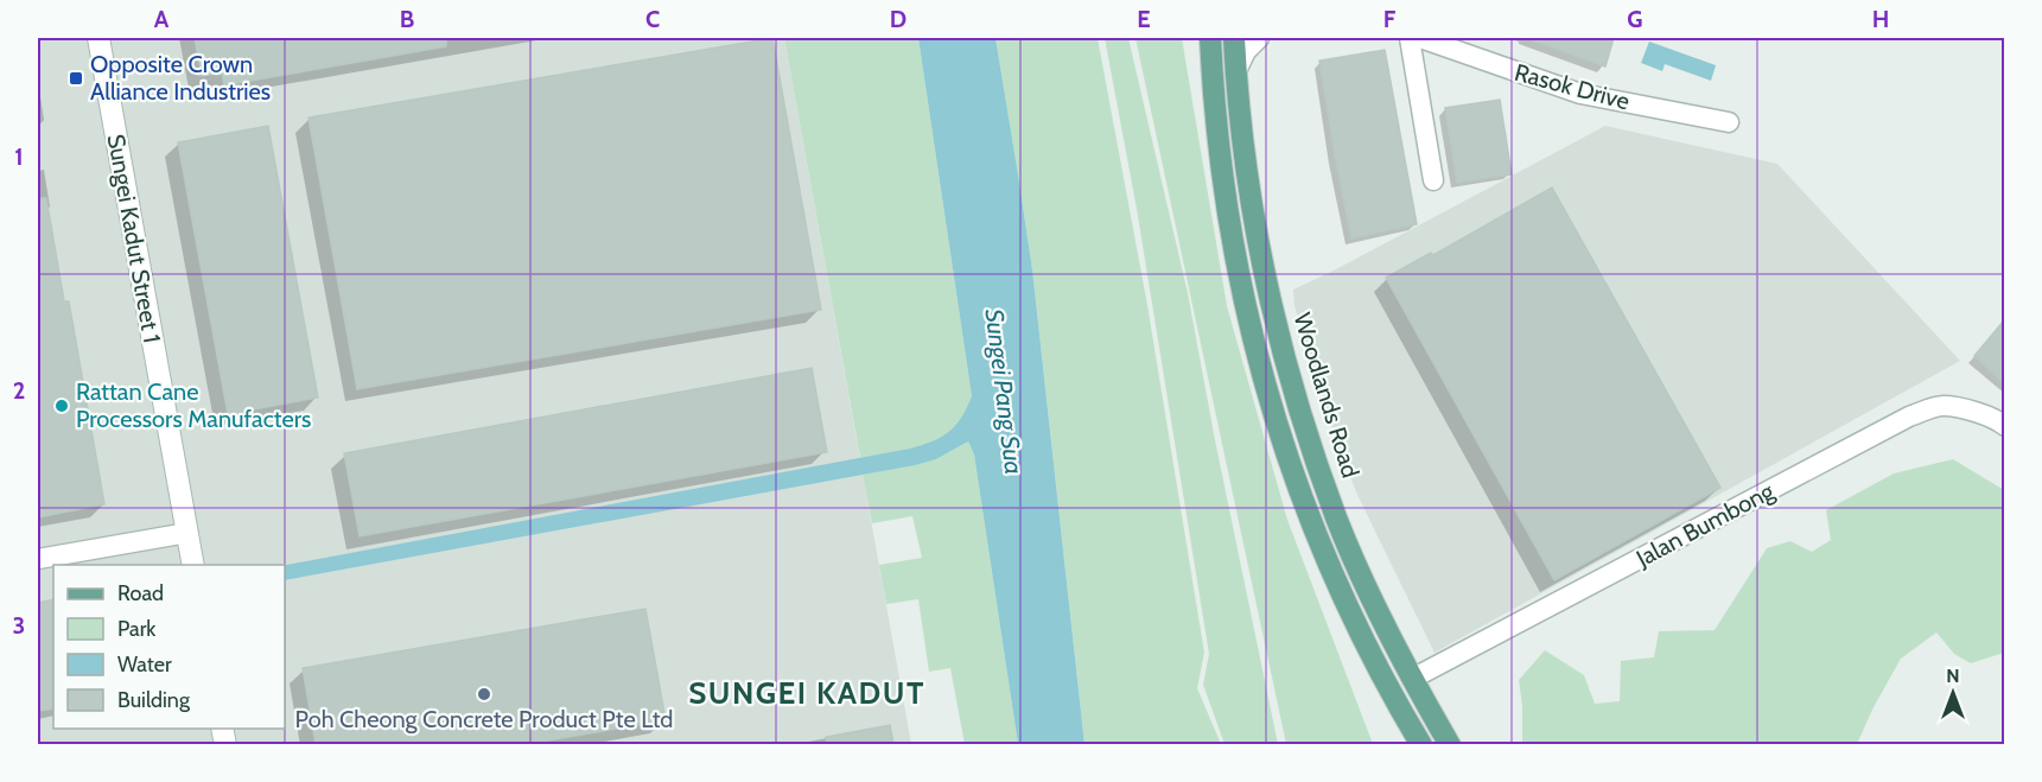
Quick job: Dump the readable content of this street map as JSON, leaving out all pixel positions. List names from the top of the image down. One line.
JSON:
{"streets":{"main road":["Woodlands Road"],"street":["Rasok Drive","Sungei Kadut Street 1","Jalan Bumbong"]},"crossings":[["Woodlands Road","Jalan Bumbong"]],"districts":["SUNGEI KADUT"],"water":["Sungei Pang Sua"],"places":{"transit":["Opposite Crown Alliance Industries"],"other":["Rattan Cane Processors Manufacters","Poh Cheong Concrete Product Pte Ltd"]},"legend":["Road","Park","Water","Building"],"north":"top","grid":{"columns":["A","B","C","D","E","F","G","H"],"rows":["1","2","3"]}}
